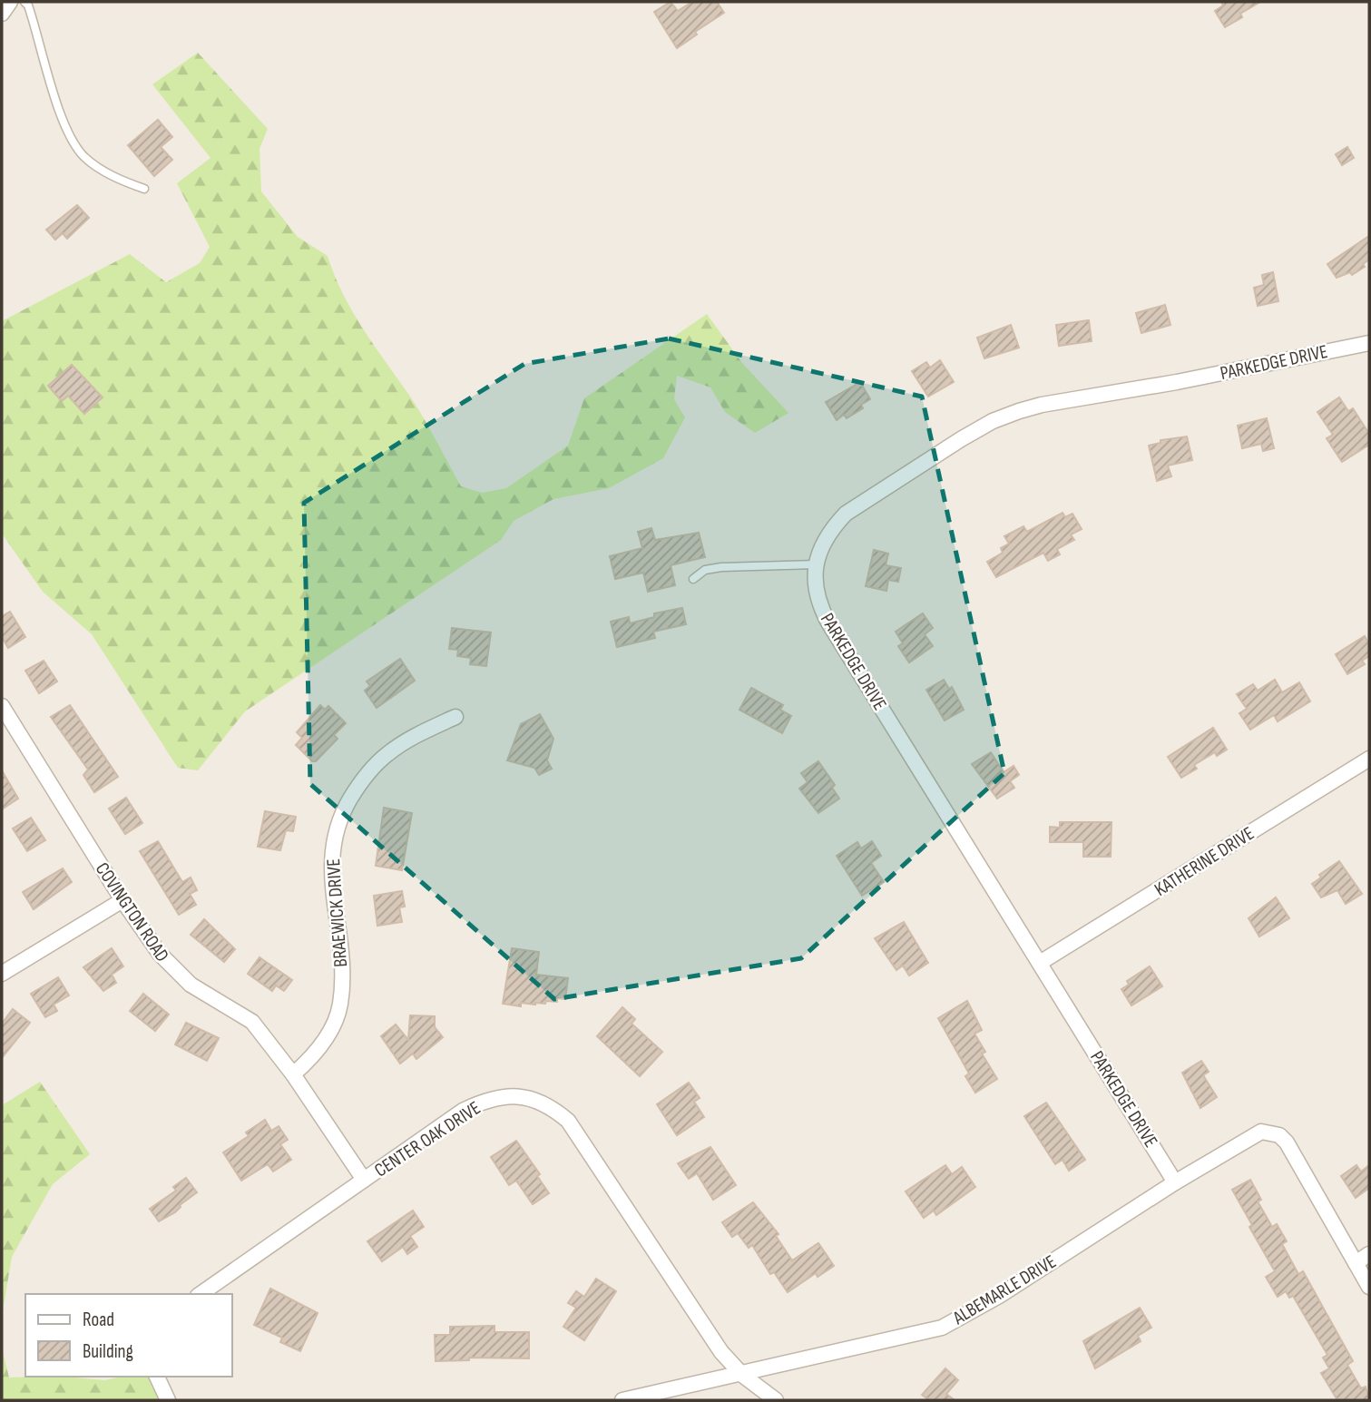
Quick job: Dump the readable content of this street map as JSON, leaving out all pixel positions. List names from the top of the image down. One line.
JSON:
{"streets":{"street":["PARKEDGE DRIVE","KATHERINE DRIVE","COVINGTON ROAD","BRAEWICK DRIVE","CENTER OAK DRIVE","ALBEMARLE DRIVE"]},"crossings":[["PARKEDGE DRIVE","KATHERINE DRIVE"],["PARKEDGE DRIVE","ALBEMARLE DRIVE"],["COVINGTON ROAD","BRAEWICK DRIVE"],["COVINGTON ROAD","CENTER OAK DRIVE"],["CENTER OAK DRIVE","ALBEMARLE DRIVE"]],"legend":["Road","Building"]}
